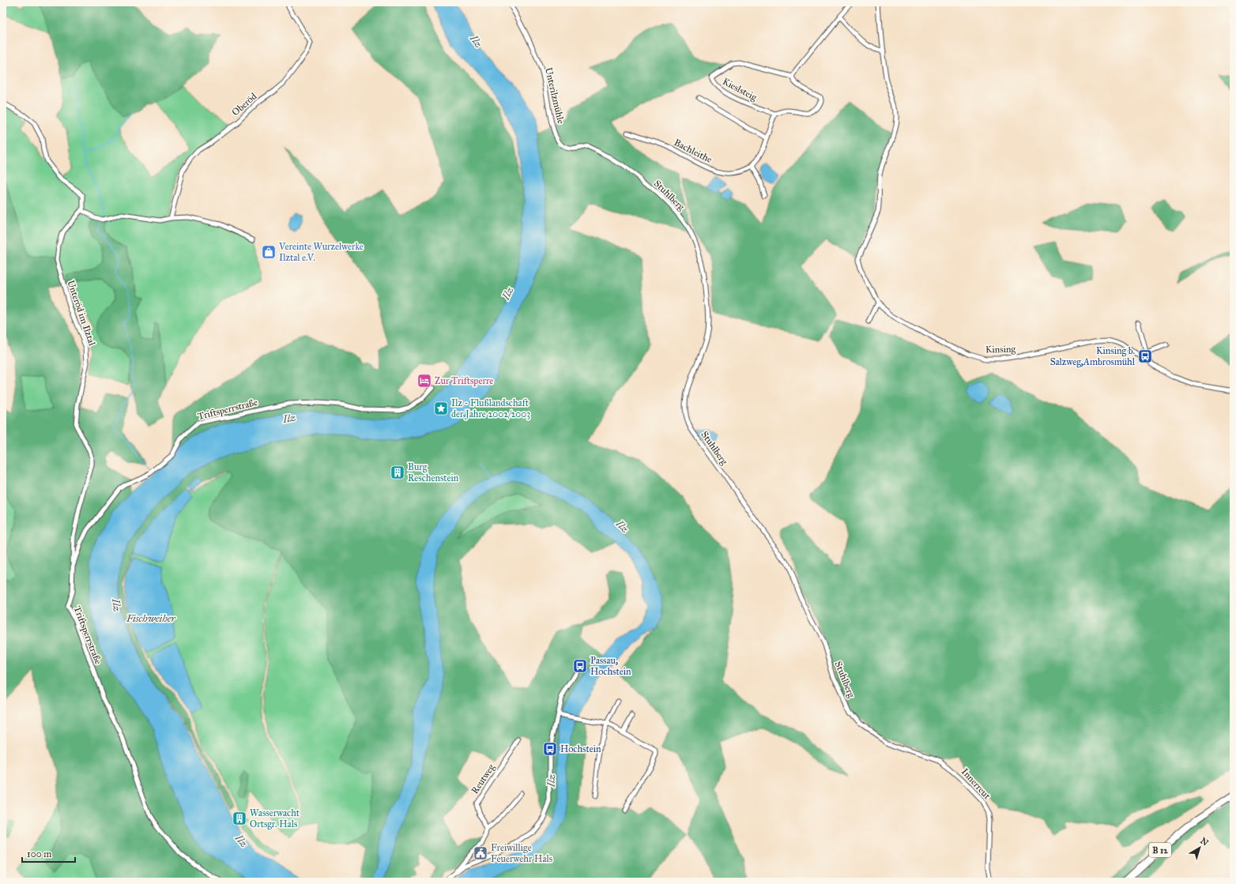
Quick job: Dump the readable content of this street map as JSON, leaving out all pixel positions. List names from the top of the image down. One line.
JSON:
{"streets":{"main road":["B 12"],"street":["Kieslsteig","Unterilzmühle","Oberöd","Bachleithe","Stuhlberg","Unteröd im Ilztal","Kinsing","Triftsperrstraße","Reutweg","Innerreut"]},"crossings":[["Kieslsteig","Bachleithe"],["Unterilzmühle","Stuhlberg"],["Stuhlberg","Innerreut"],["Unteröd im Ilztal","Triftsperrstraße"]],"water":["Ilz","Fischweiher"],"places":{"shop":["Vereinte Wurzelwerke Ilztal e.V."],"bus stop":["Kinsing b. Salzweg,Ambrosmühl","Passau, Hochstein","Hochstein"],"hotel":["Zur Triftsperre"],"place":["Ilz - Flußlandschaft der Jahre 2002/2003"],"building":["Burg Reschenstein","Wasserwacht Ortsgr. Hals"],"public building":["Freiwillige Feuerwehr Hals"]},"scale_bar":"100 m","north":"top right"}
